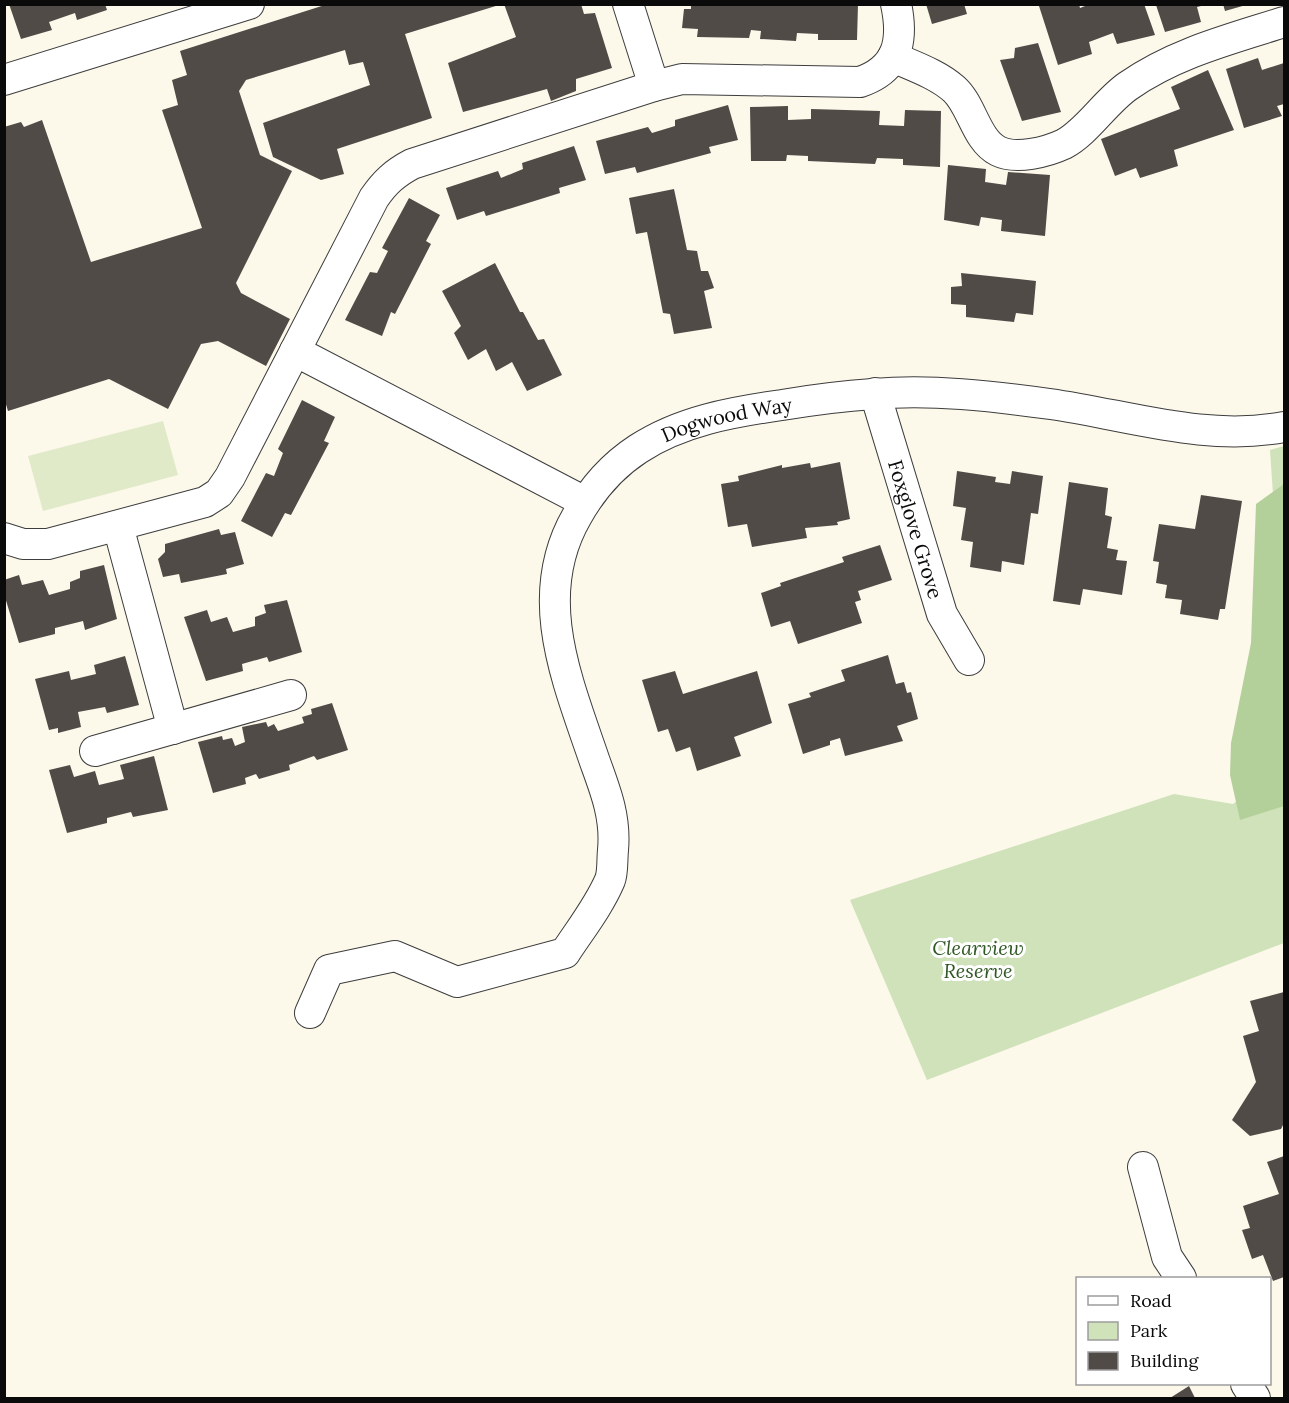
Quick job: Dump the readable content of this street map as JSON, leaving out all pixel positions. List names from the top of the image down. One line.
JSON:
{"streets":{"street":["Dogwood Way","Foxglove Grove"]},"crossings":[["Dogwood Way","Foxglove Grove"]],"parks":["Clearview Reserve"],"legend":["Road","Park","Building"]}
